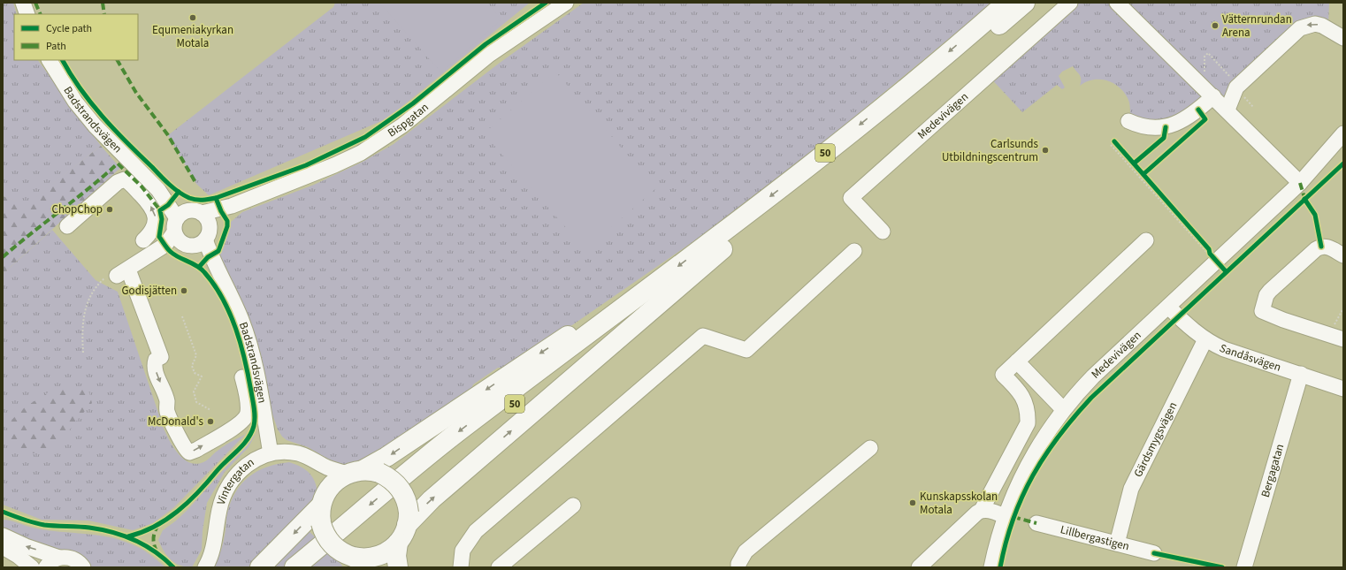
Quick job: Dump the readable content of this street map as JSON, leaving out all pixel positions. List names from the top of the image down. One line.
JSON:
{"streets":{"main road":["50"],"street":["Medevivägen","Badstrandsvägen","Bispgatan","Sandåsvägen","Gärdsmygsvägen","Bergagatan","Vintergatan","Lillbergastigen"]},"crossings":[["Medevivägen","Sandåsvägen"],["Badstrandsvägen","Bispgatan"],["Badstrandsvägen","Vintergatan"],["Sandåsvägen","Gärdsmygsvägen"],["Sandåsvägen","Bergagatan"],["Gärdsmygsvägen","Lillbergastigen"]],"places":["Equmeniakyrkan Motala","Vätternrundan Arena","Carlsunds Utbildningscentrum","ChopChop","Godisjätten","McDonald's","Kunskapsskolan Motala"],"legend":["Cycle path","Path"]}
